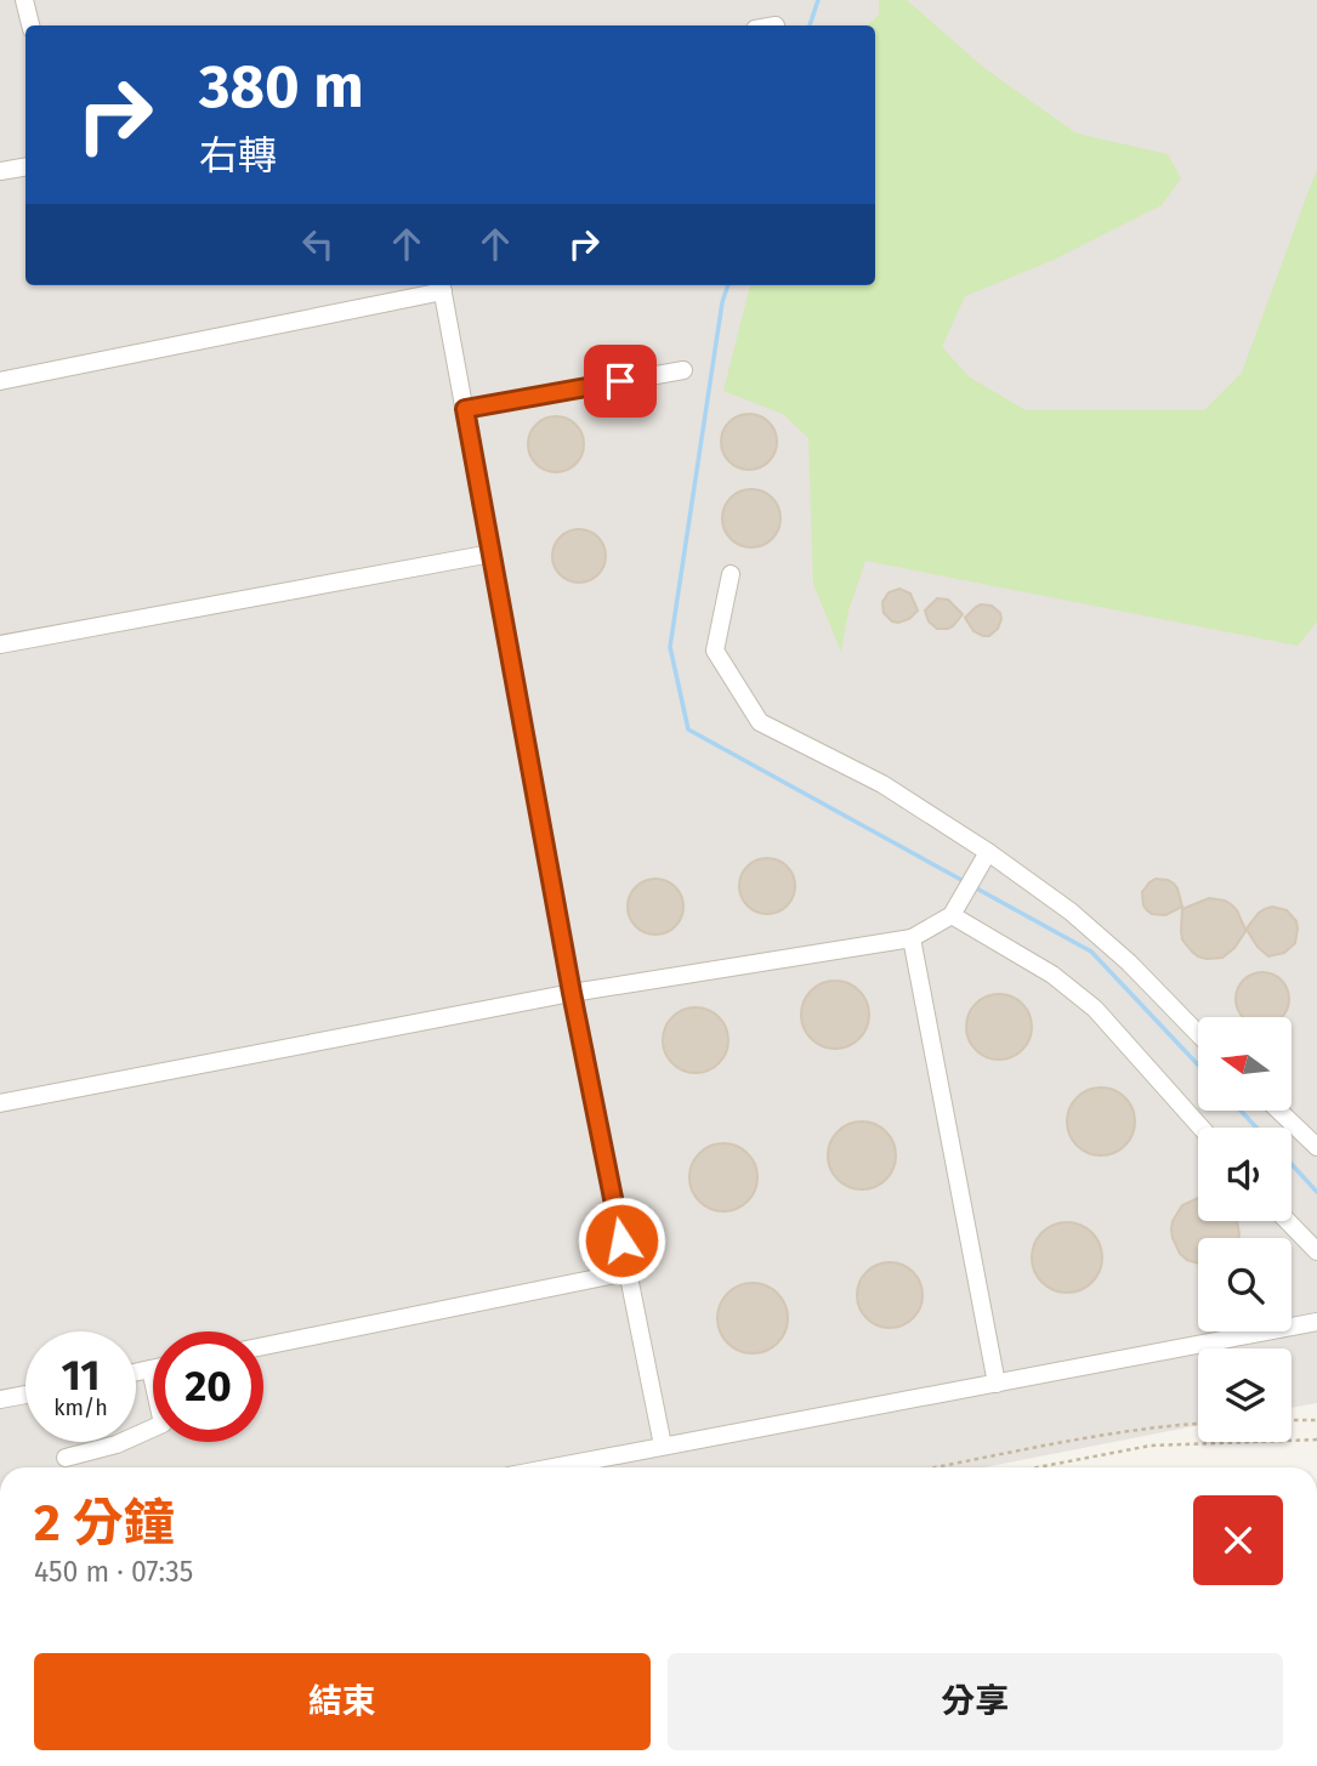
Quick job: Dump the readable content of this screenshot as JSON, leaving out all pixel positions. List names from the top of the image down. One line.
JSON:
{"north":"left","page":{"turn":["380 m","右轉"],"speed":"11 km/h","limit":"20","heading":["2 分鐘","450 m · 07:35"],"buttons":["結束","分享"]}}
